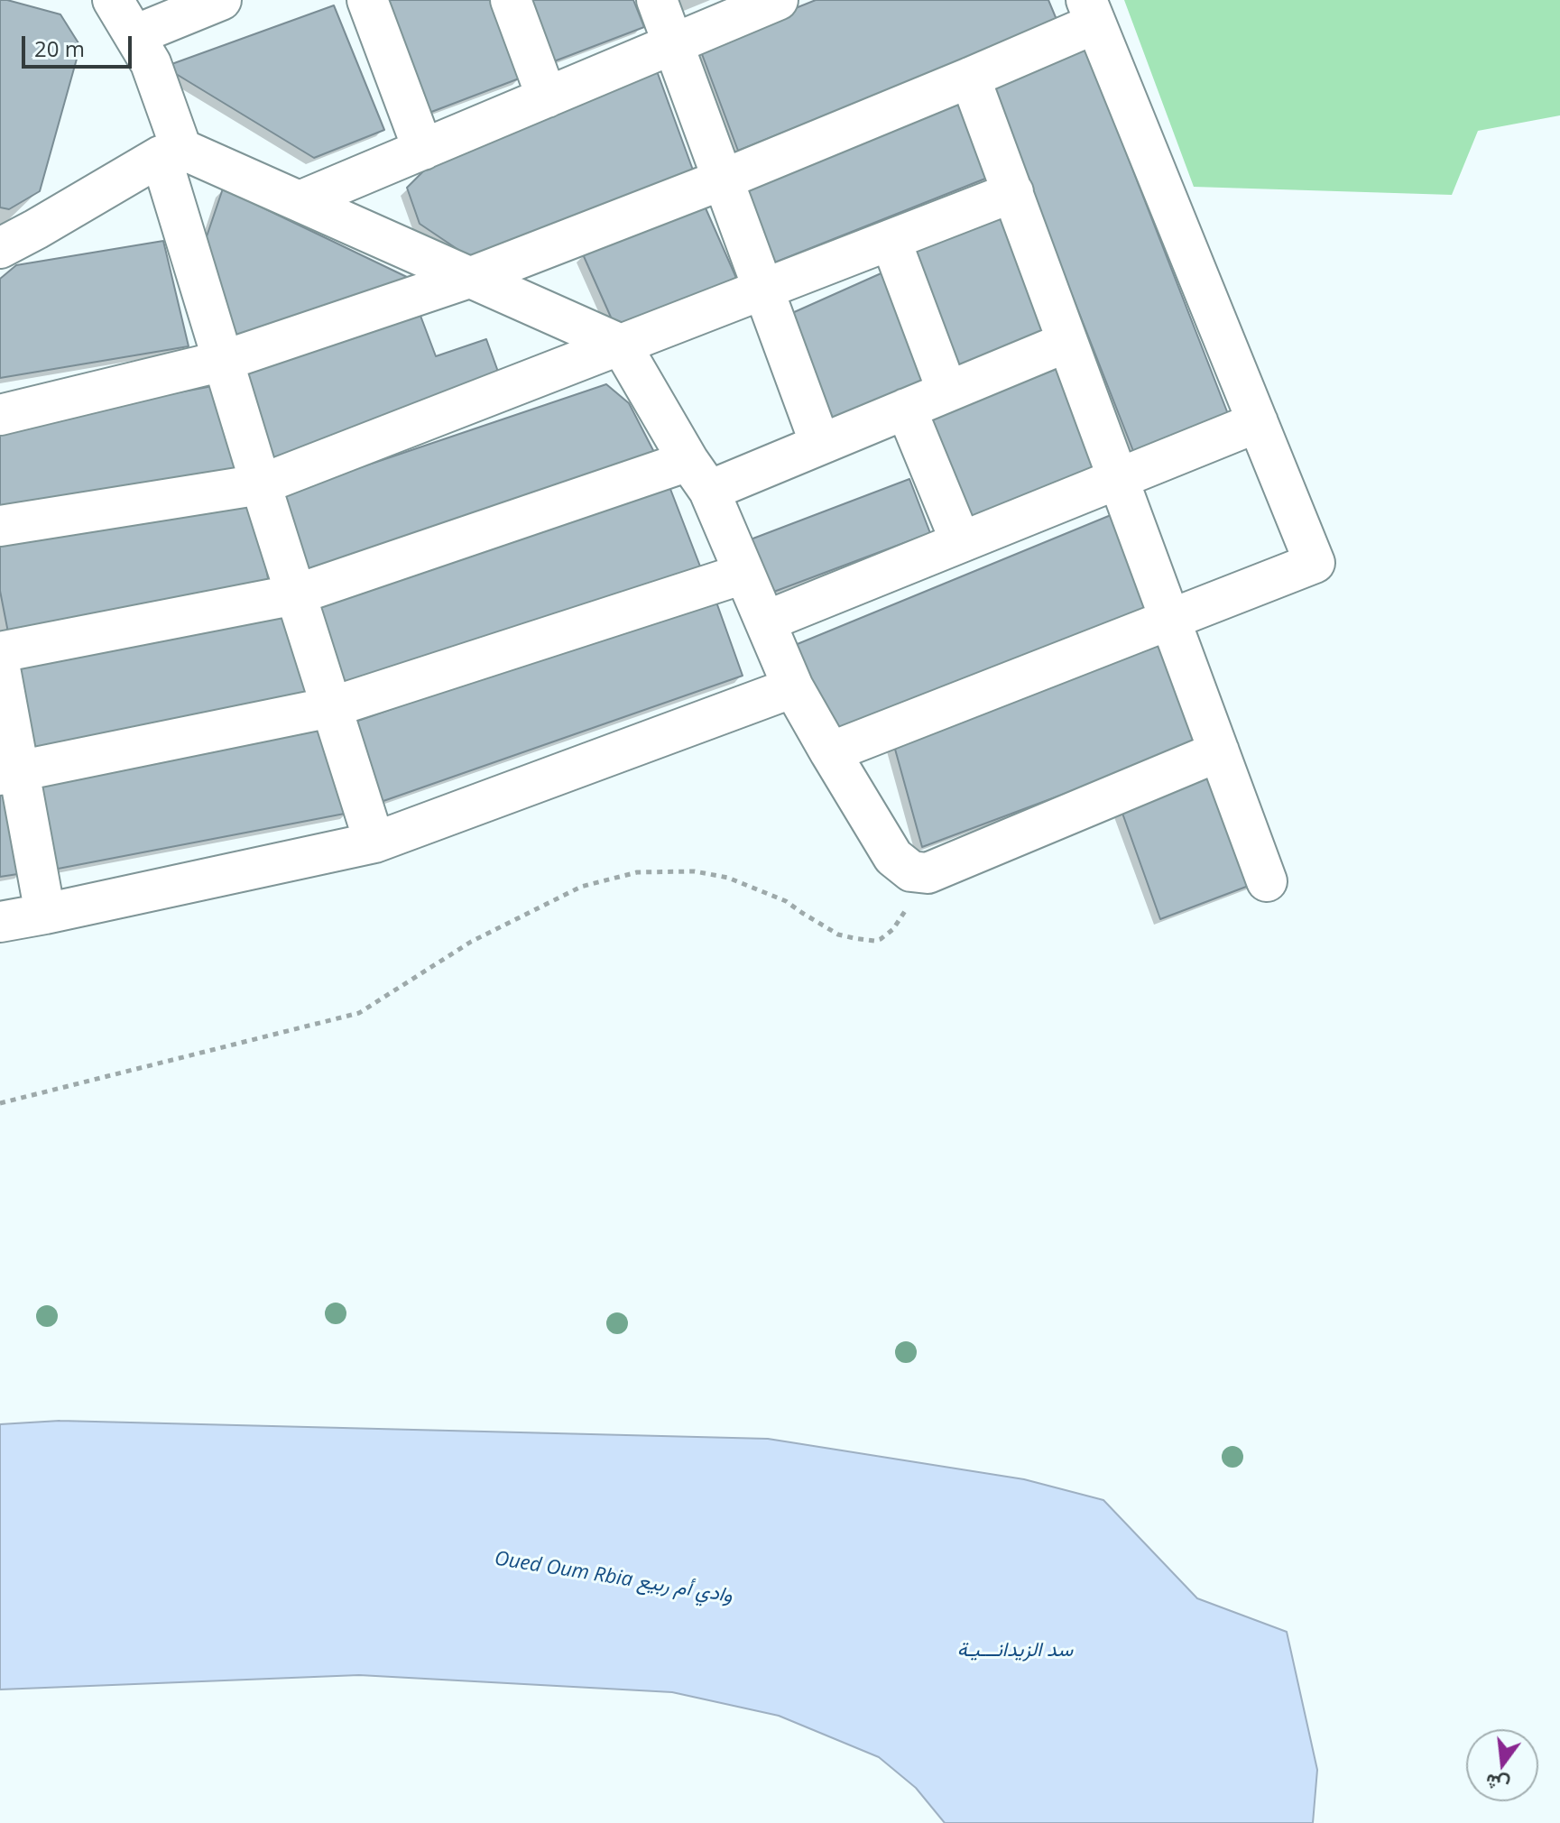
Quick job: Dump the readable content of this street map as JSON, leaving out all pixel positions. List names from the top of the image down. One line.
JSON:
{"water":["Oued Oum Rbia وادي أم ربيع","سد الزيدانـــيـة"],"scale_bar":"20 m","north":"bottom"}
